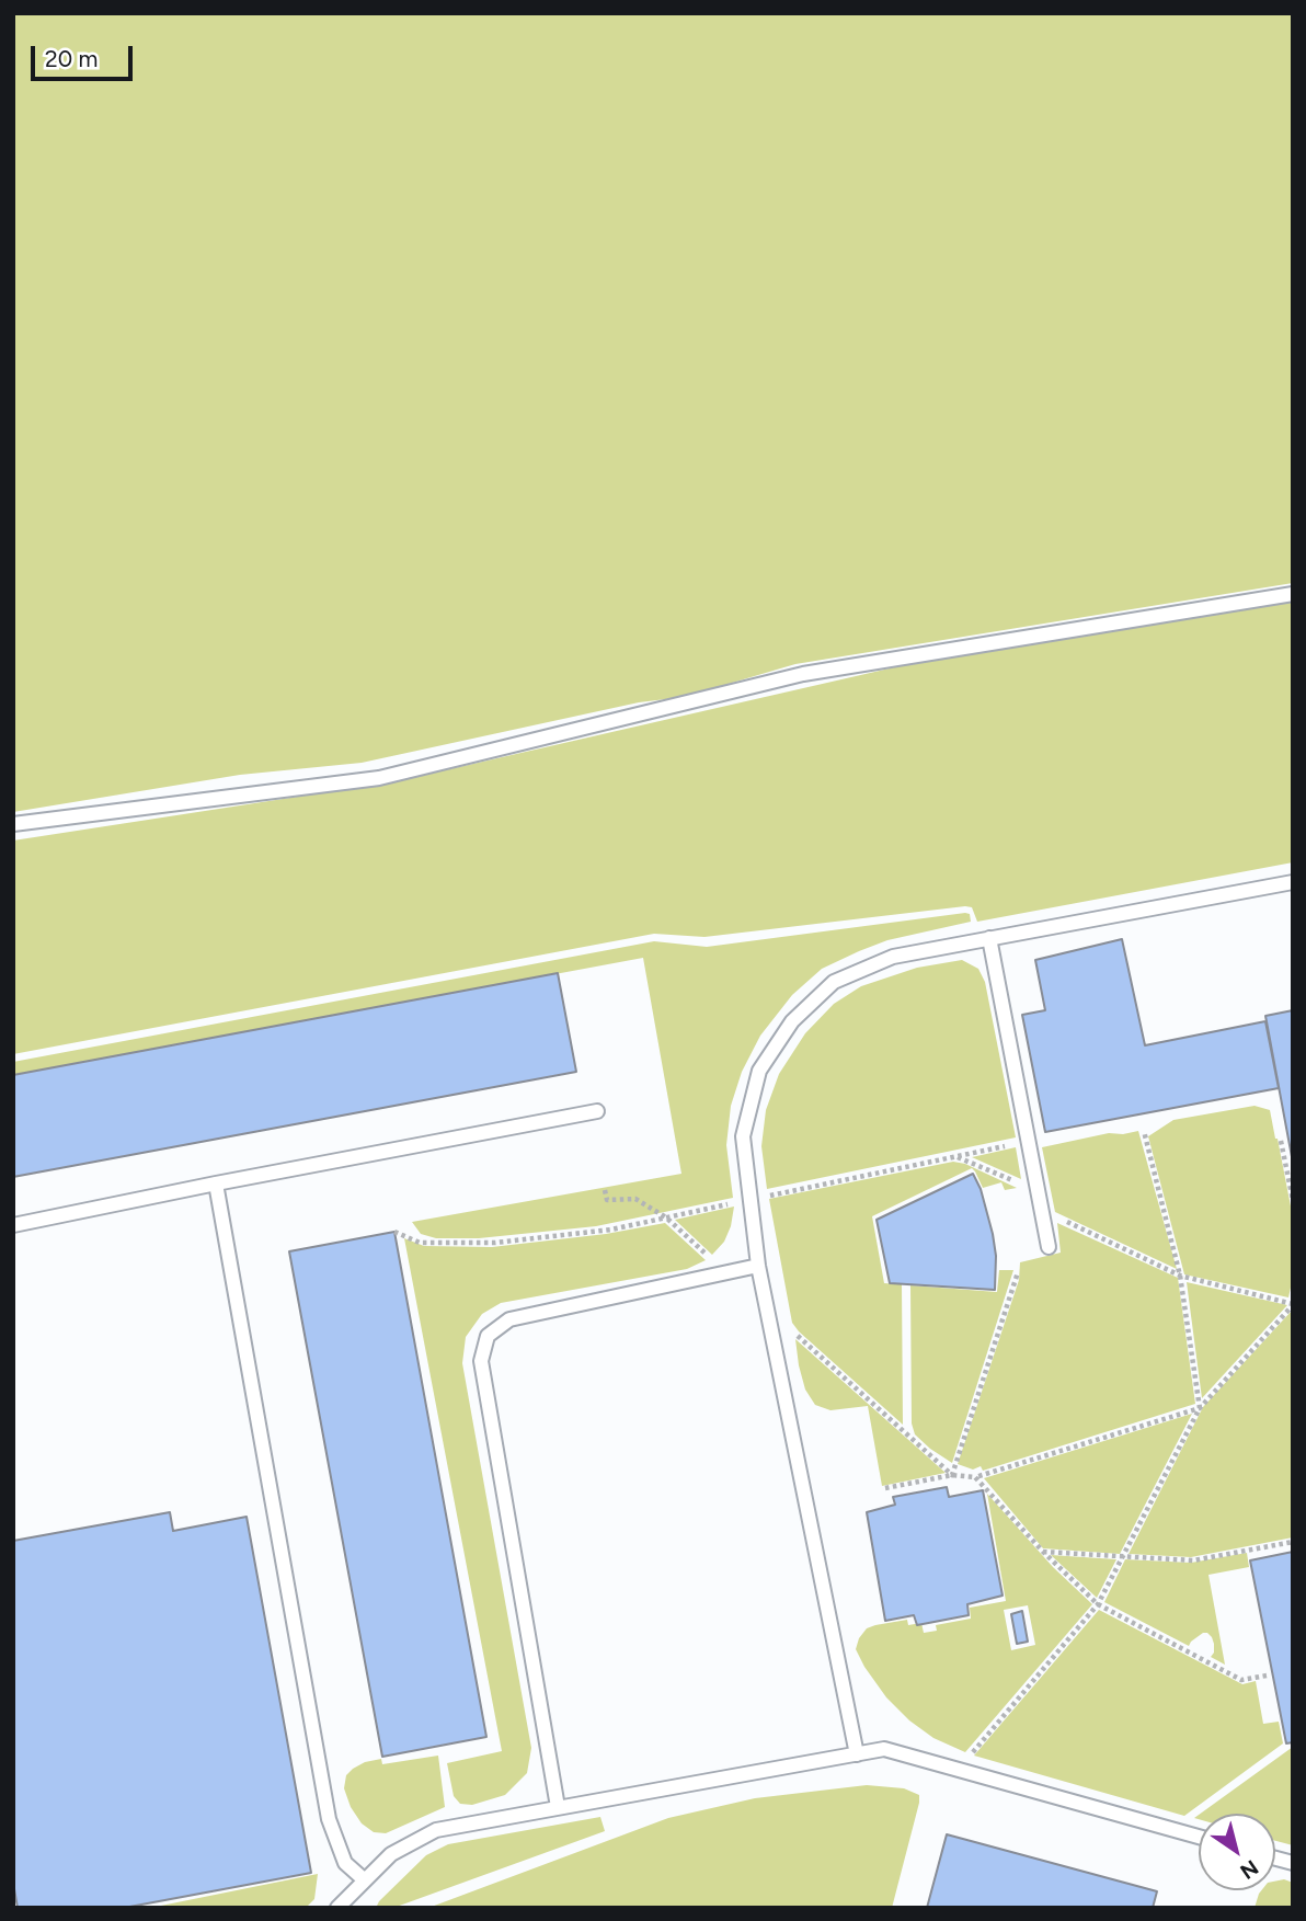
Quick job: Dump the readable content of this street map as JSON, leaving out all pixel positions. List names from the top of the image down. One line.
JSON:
{"scale_bar":"20 m","north":"bottom right"}
